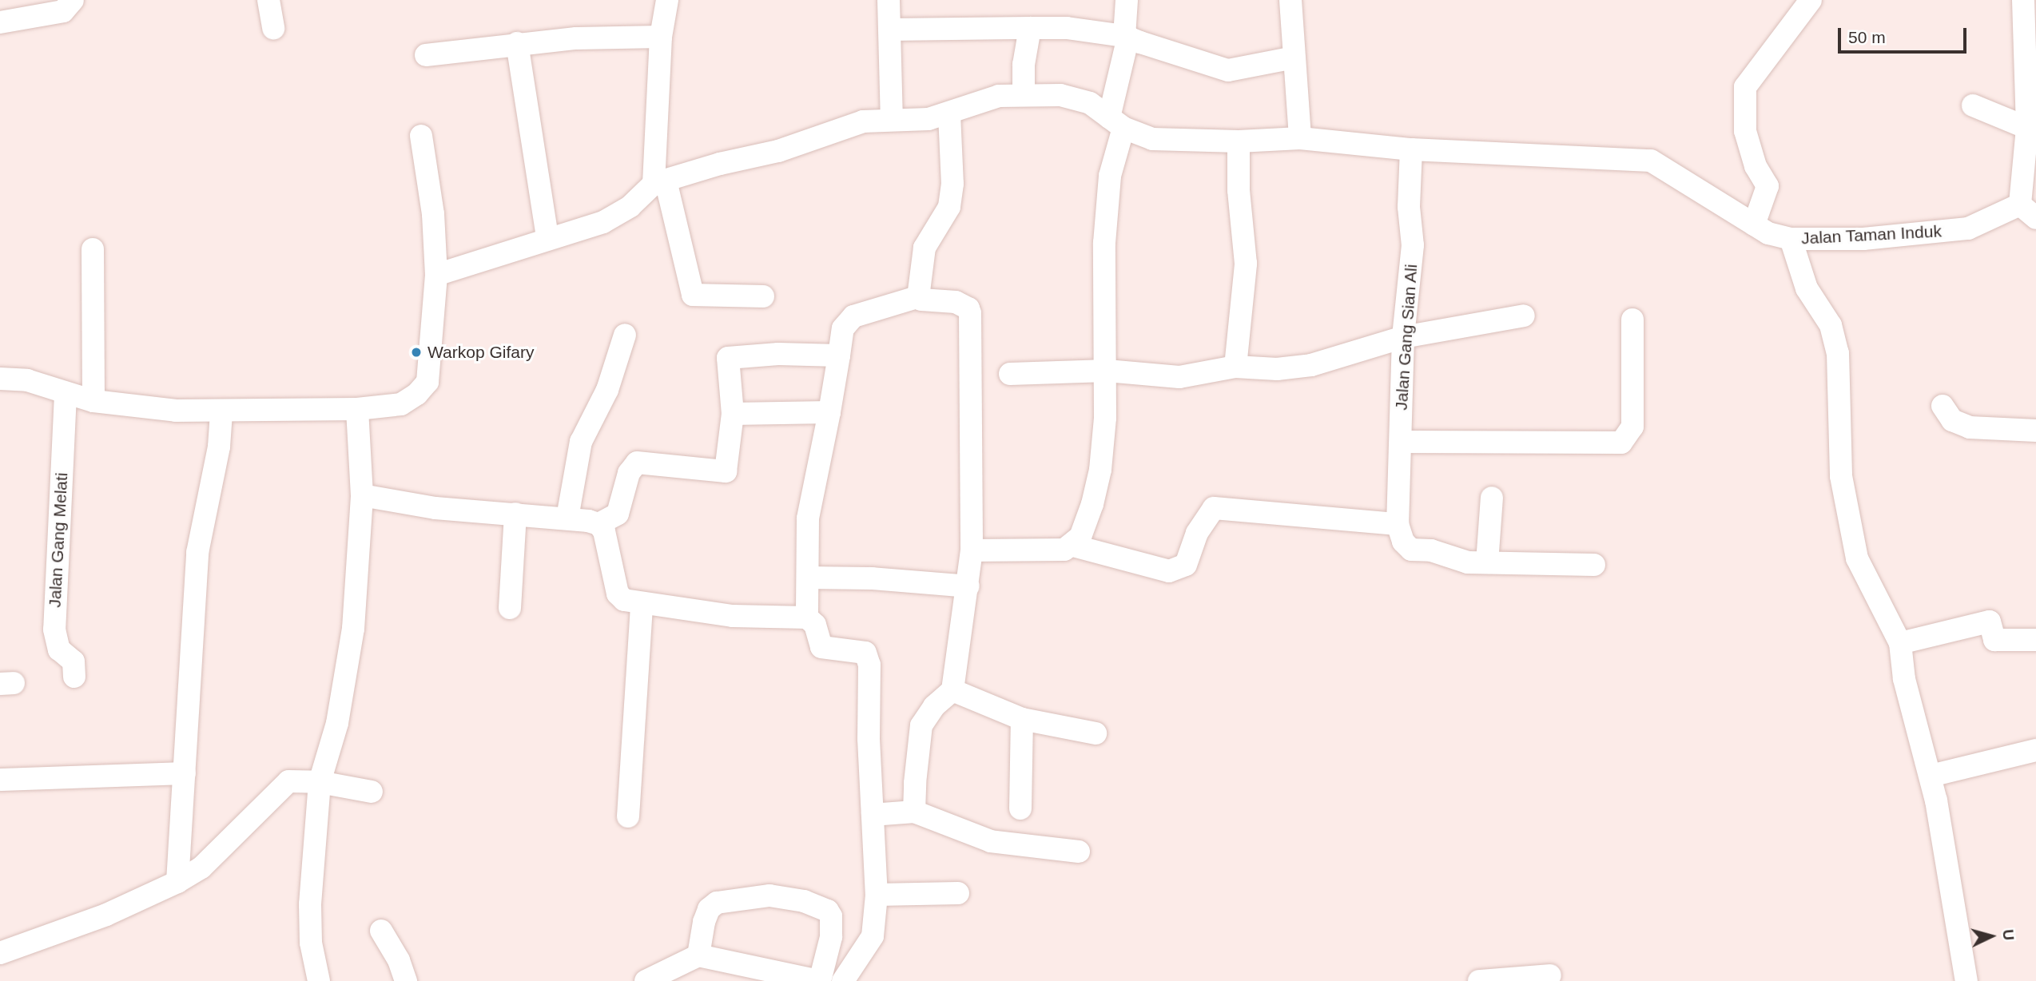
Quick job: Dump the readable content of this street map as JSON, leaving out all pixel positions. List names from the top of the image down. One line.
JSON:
{"streets":{"street":["Jalan Taman Induk","Jalan Gang Sian Ali","Jalan Gang Melati"]},"places":["Warkop Gifary"],"scale_bar":"50 m","north":"right"}
